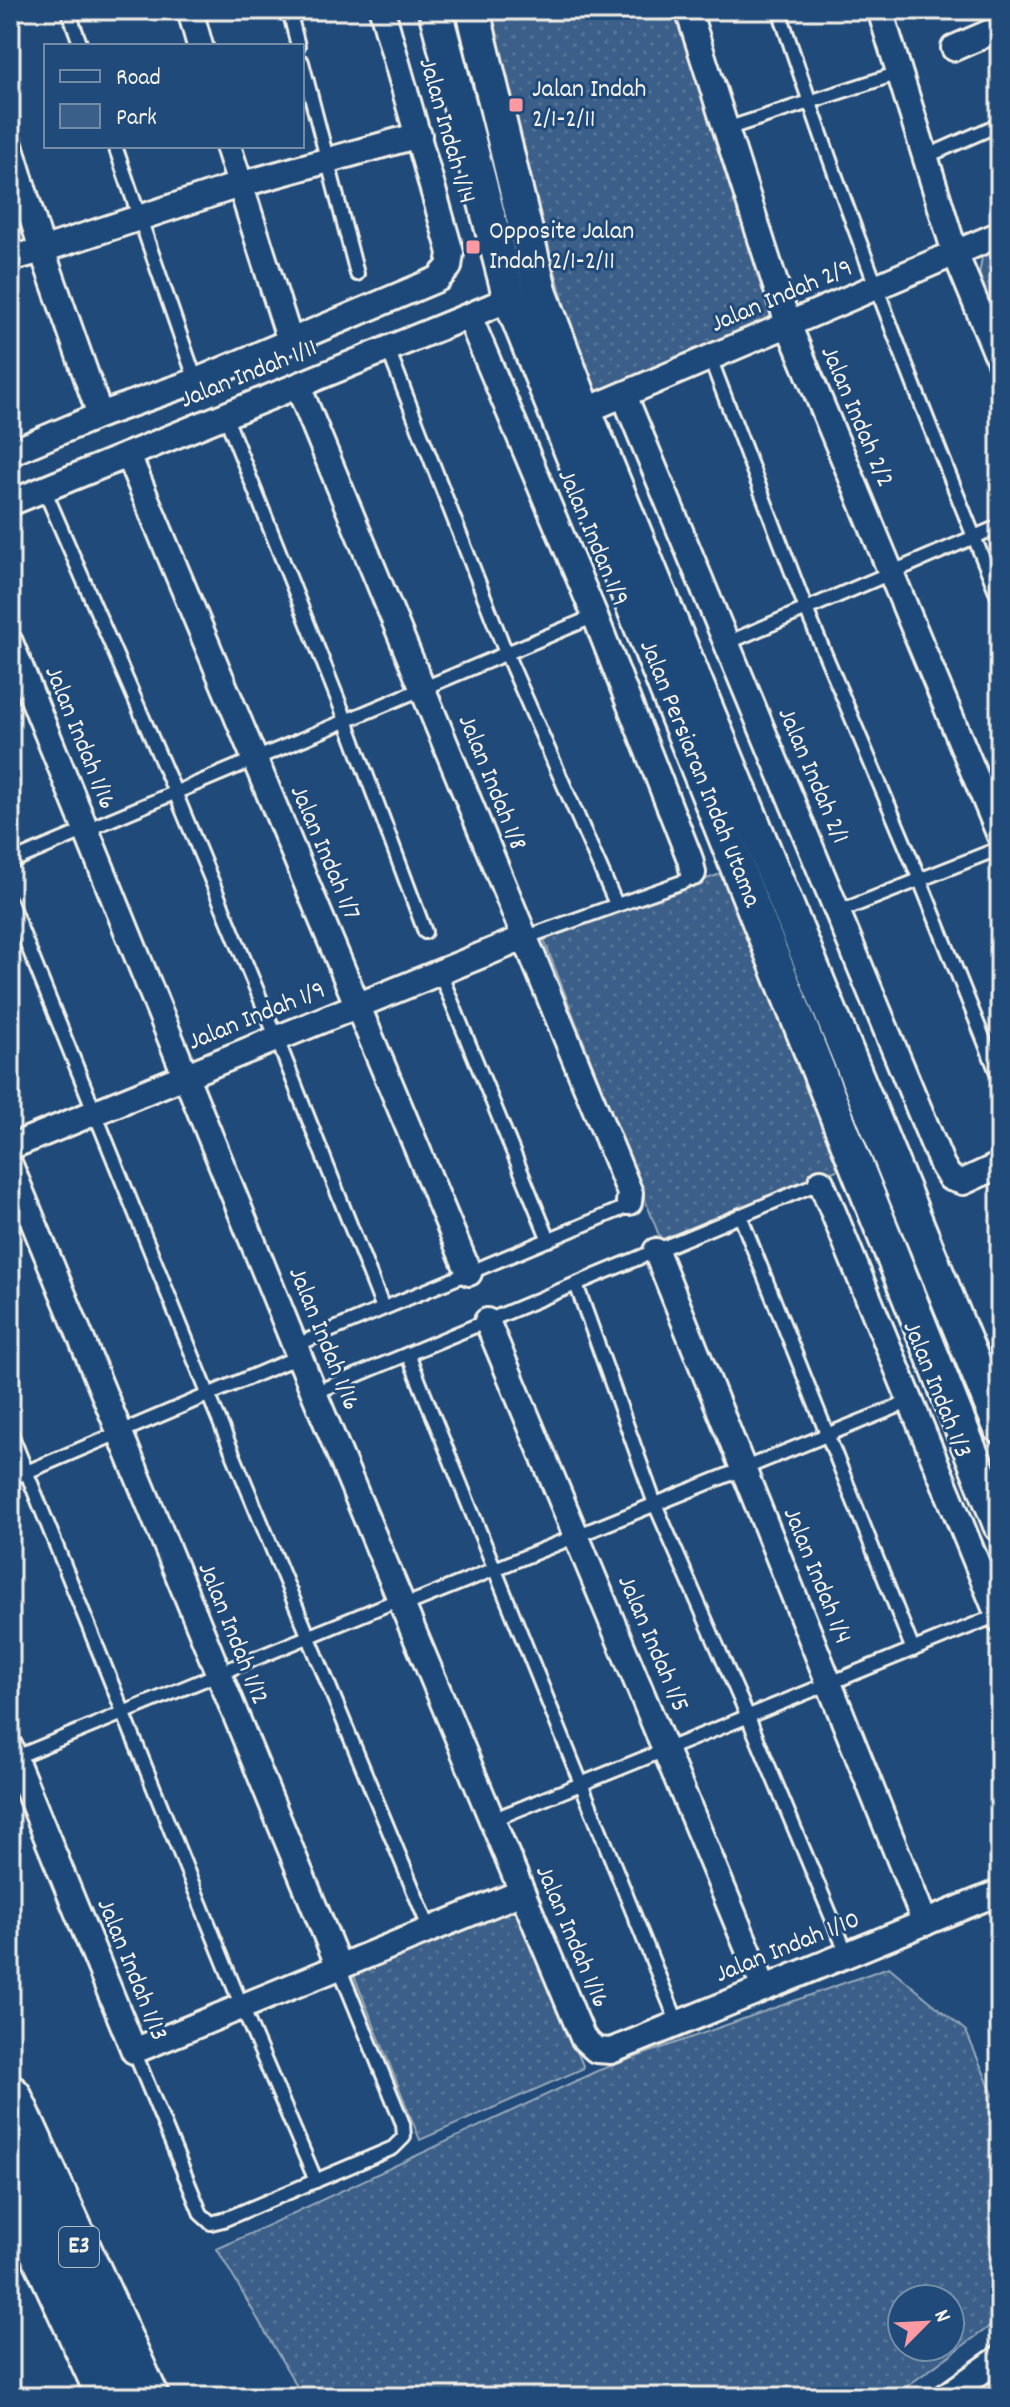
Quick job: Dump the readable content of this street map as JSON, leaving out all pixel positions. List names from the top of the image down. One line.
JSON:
{"streets":{"highway":["E3"],"main road":["Jalan Persiaran Indah Utama"],"street":["Jalan Indah 1/14","Jalan Indah 2/9","Jalan Indah 1/11","Jalan Indah 2/2","Jalan Indan 1/9","Jalan Indah 1/16","Jalan Indah 2/1","Jalan Indah 1/8","Jalan Indah 1/7","Jalan Indah 1/9","Jalan Indah 1/3","Jalan Indah 1/4","Jalan Indah 1/12","Jalan Indah 1/5","Jalan Indah 1/10","Jalan Indah 1/13"]},"crossings":[["Jalan Indah 1/14","Jalan Indah 1/11"],["Jalan Indah 2/9","Jalan Indah 2/2"],["Jalan Indah 2/9","Jalan Persiaran Indah Utama"],["Jalan Indah 2/9","Jalan Indah 2/1"],["Jalan Indah 1/11","Jalan Indan 1/9"],["Jalan Indah 1/11","Jalan Persiaran Indah Utama"],["Jalan Indah 1/11","Jalan Indah 1/8"],["Jalan Indah 1/11","Jalan Indah 1/7"],["Jalan Indah 1/16","Jalan Indah 1/9"],["Jalan Indah 1/16","Jalan Indah 1/10"],["Jalan Indah 1/8","Jalan Indah 1/9"],["Jalan Indah 1/7","Jalan Indah 1/9"],["Jalan Indah 1/4","Jalan Indah 1/10"],["Jalan Indah 1/12","Jalan Indah 1/13"],["Jalan Indah 1/5","Jalan Indah 1/10"]],"places":{"transit":["Jalan Indah 2/1-2/11","Opposite Jalan Indah 2/1-2/11"]},"legend":["Road","Park"],"north":"top right"}
